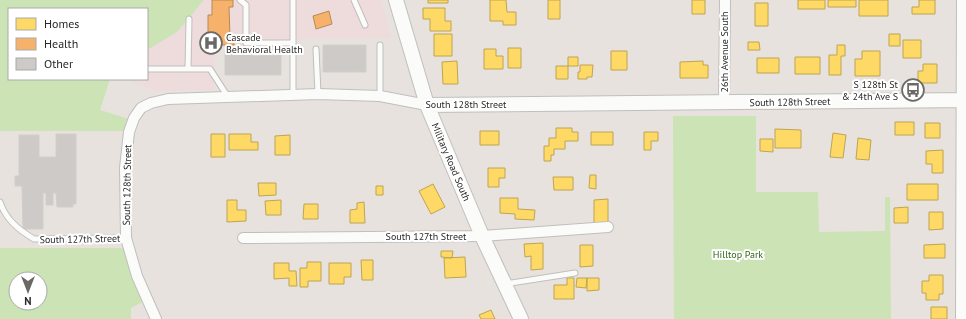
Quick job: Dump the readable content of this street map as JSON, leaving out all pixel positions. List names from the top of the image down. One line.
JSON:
{"streets":{"street":["26th Avenue South","South 128th Street","Military Road South","South 127th Street"]},"crossings":[["26th Avenue South","South 128th Street"],["South 128th Street","Military Road South"],["South 128th Street","South 127th Street"],["Military Road South","South 127th Street"]],"parks":["Hilltop Park"],"places":{"hospital":["Cascade Behavioral Health"],"bus stop":["S 128th St & 24th Ave S"]},"legend":["Homes","Health","Other"],"north":"bottom"}
